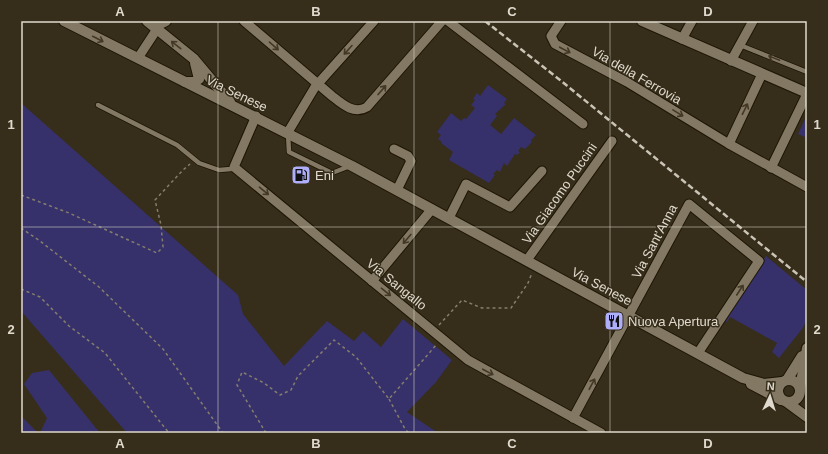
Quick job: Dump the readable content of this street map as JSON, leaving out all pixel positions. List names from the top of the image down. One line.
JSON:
{"streets":{"main road":["Via Senese"],"street":["Via della Ferrovia","Via Giacomo Puccini","Via Sant'Anna","Via Sangallo"]},"crossings":[["Via Senese","Via Giacomo Puccini"],["Via Senese","Via Sant'Anna"],["Via Sant'Anna","Via Sangallo"]],"one_way":["Via Sangallo"],"places":{"fuel station":["Eni"],"restaurant":["Nuova Apertura"]},"north":"top","grid":{"columns":["A","B","C","D"],"rows":["1","2"]}}
